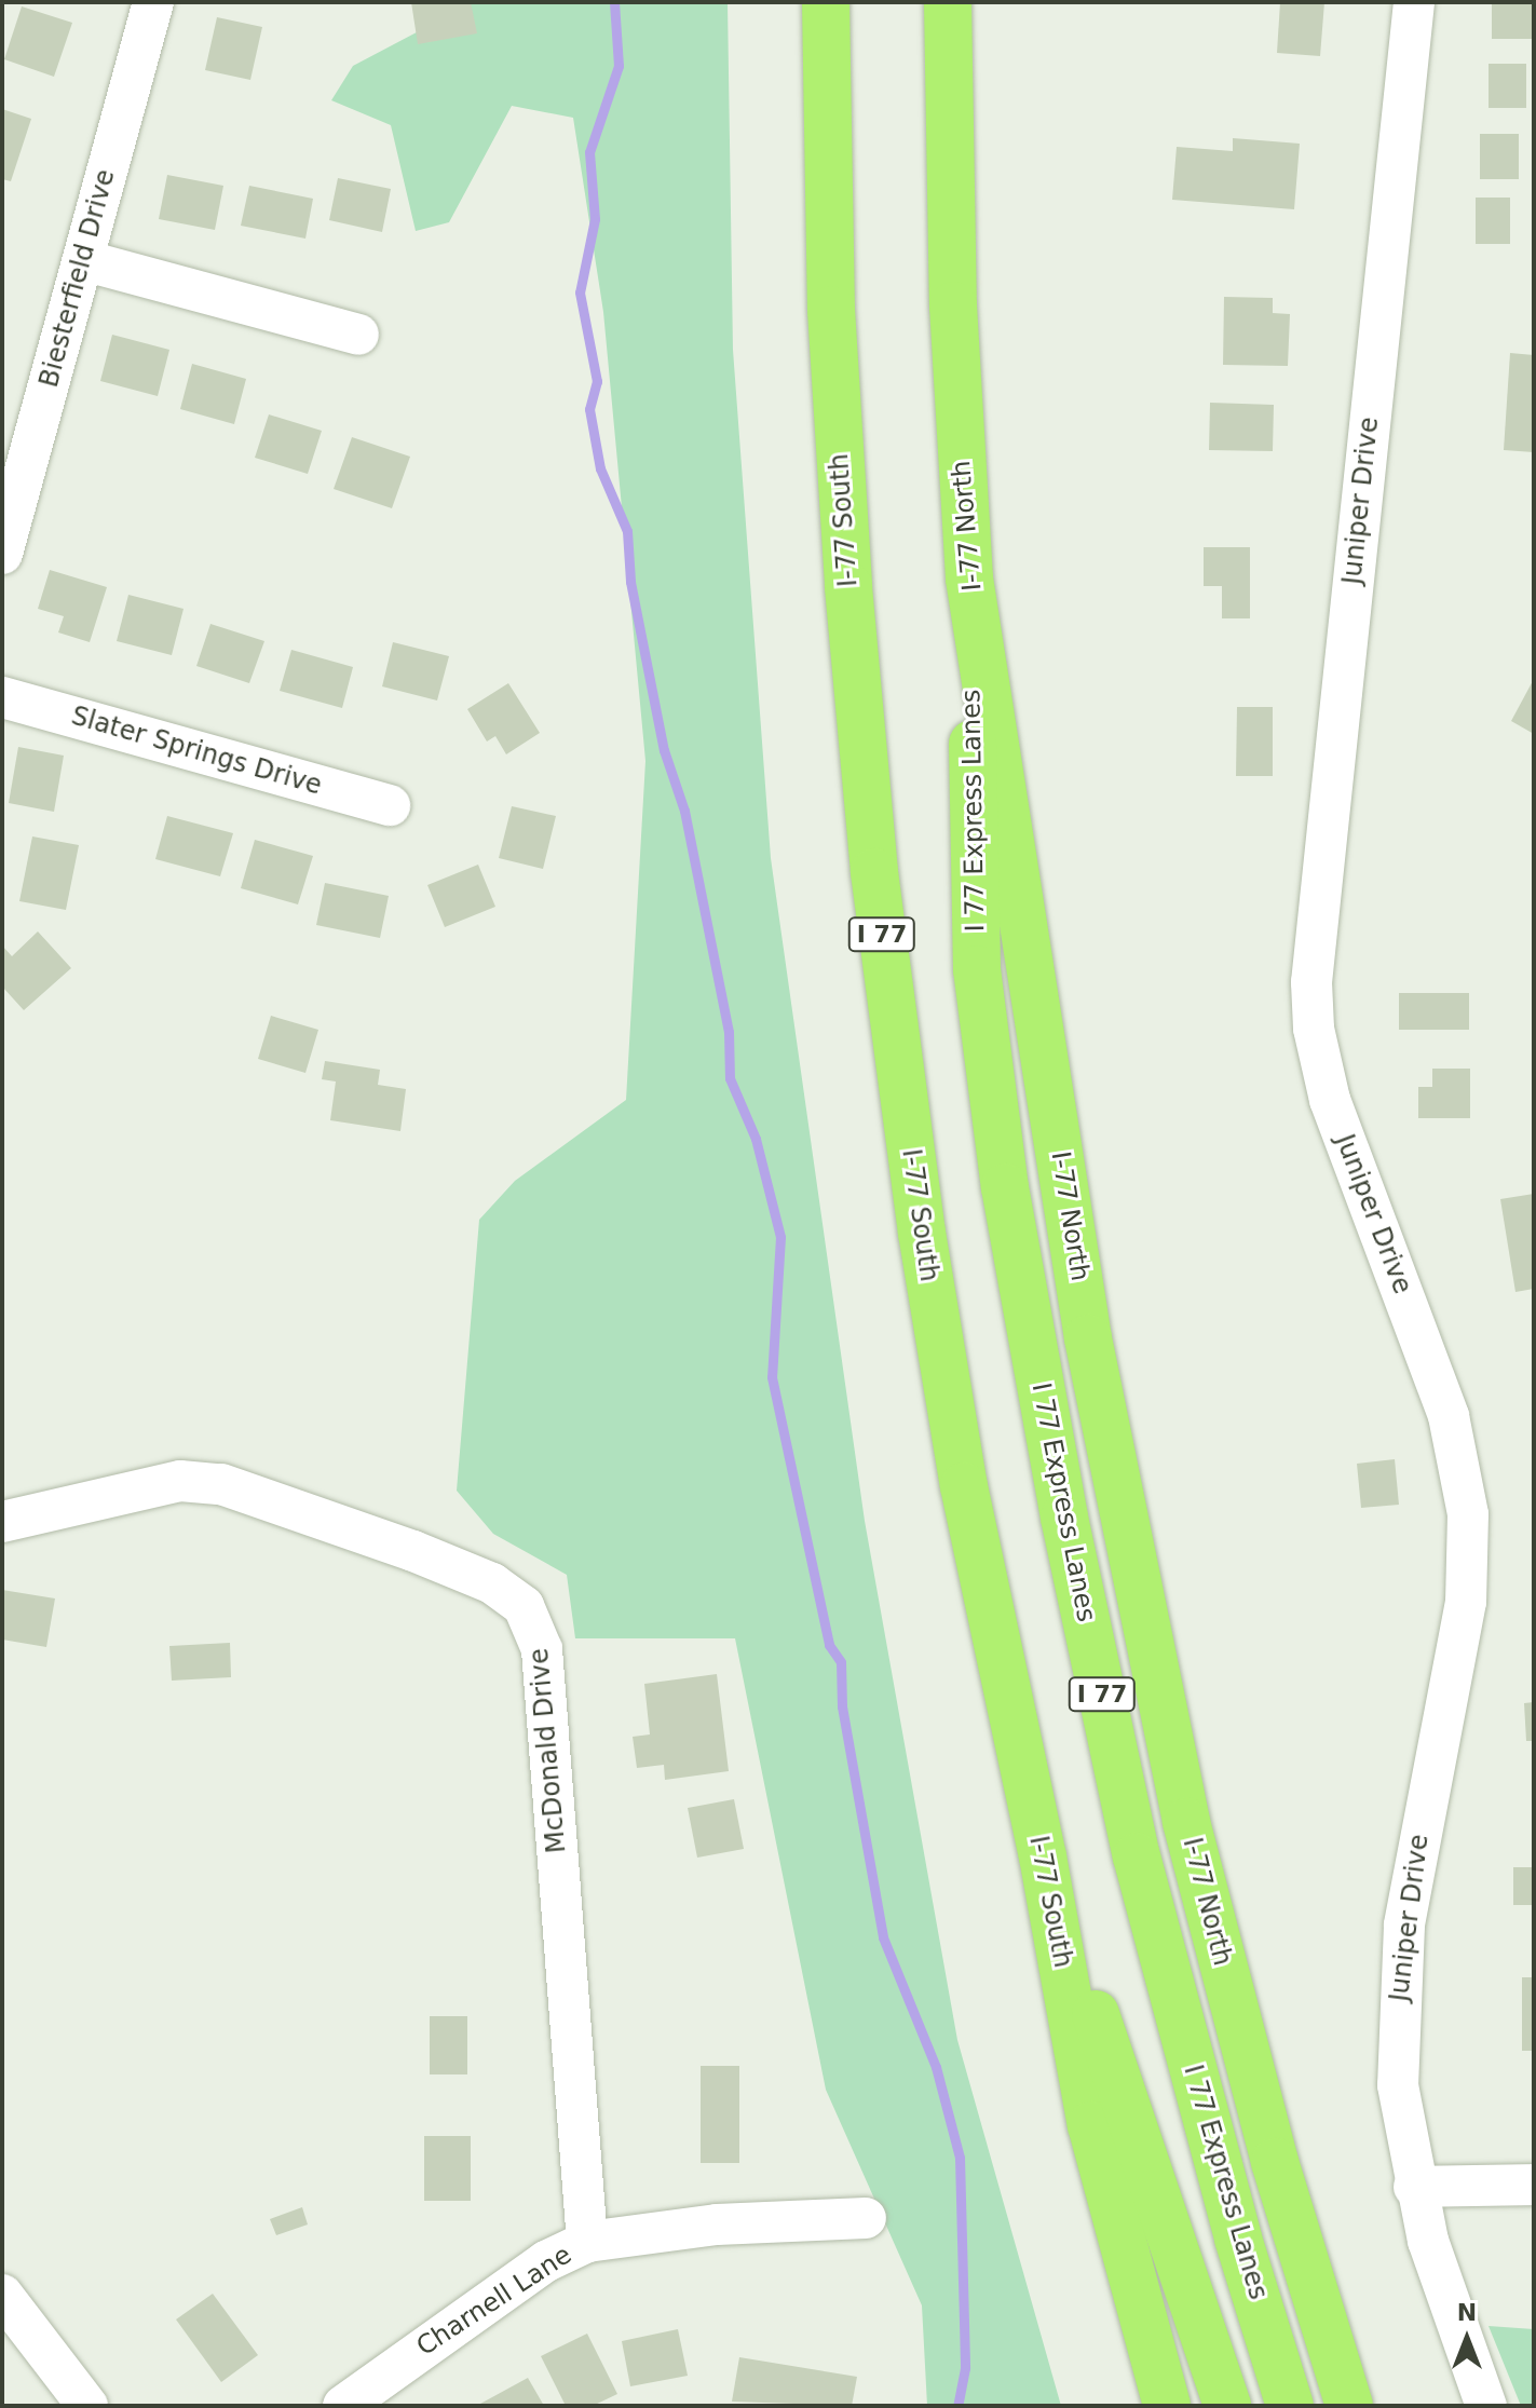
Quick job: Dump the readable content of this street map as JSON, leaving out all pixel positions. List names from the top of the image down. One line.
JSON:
{"streets":{"highway":["I-77 South","I-77 North","I 77 Express Lanes","I 77"],"street":["Biesterfield Drive","Juniper Drive","Slater Springs Drive","McDonald Drive","Charnell Lane"]},"crossings":[["I-77 South","I 77"],["I-77 North","I 77 Express Lanes"],["McDonald Drive","Charnell Lane"]],"north":"top"}
